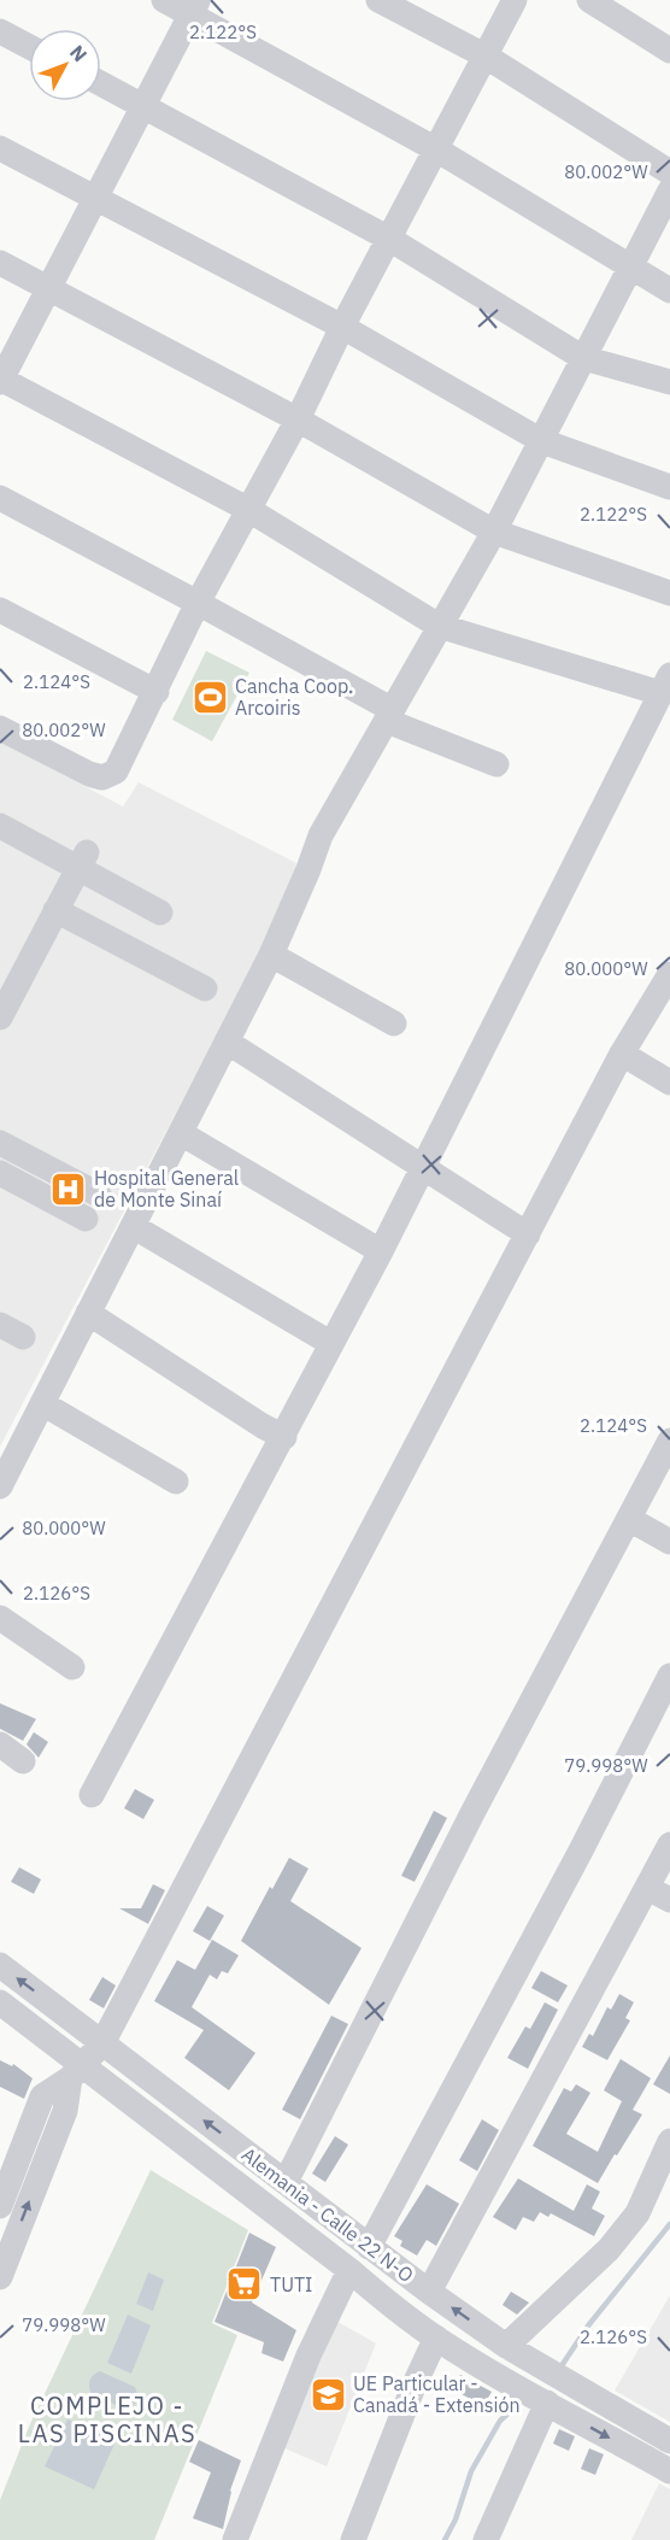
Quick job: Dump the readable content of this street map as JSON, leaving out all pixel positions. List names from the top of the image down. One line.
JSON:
{"streets":{"street":["Alemania - Calle 22 N-O"]},"districts":["COMPLEJO - LAS PISCINAS"],"places":{"sports":["Cancha Coop. Arcoiris"],"hospital":["Hospital General de Monte Sinaí"],"supermarket":["TUTI"],"school or university":["UE Particular - Canadá - Extensión"]},"north":"top right","coordinates":["2.122°S","80.002°W","2.124°S","80.000°W","2.126°S","79.998°W"]}
